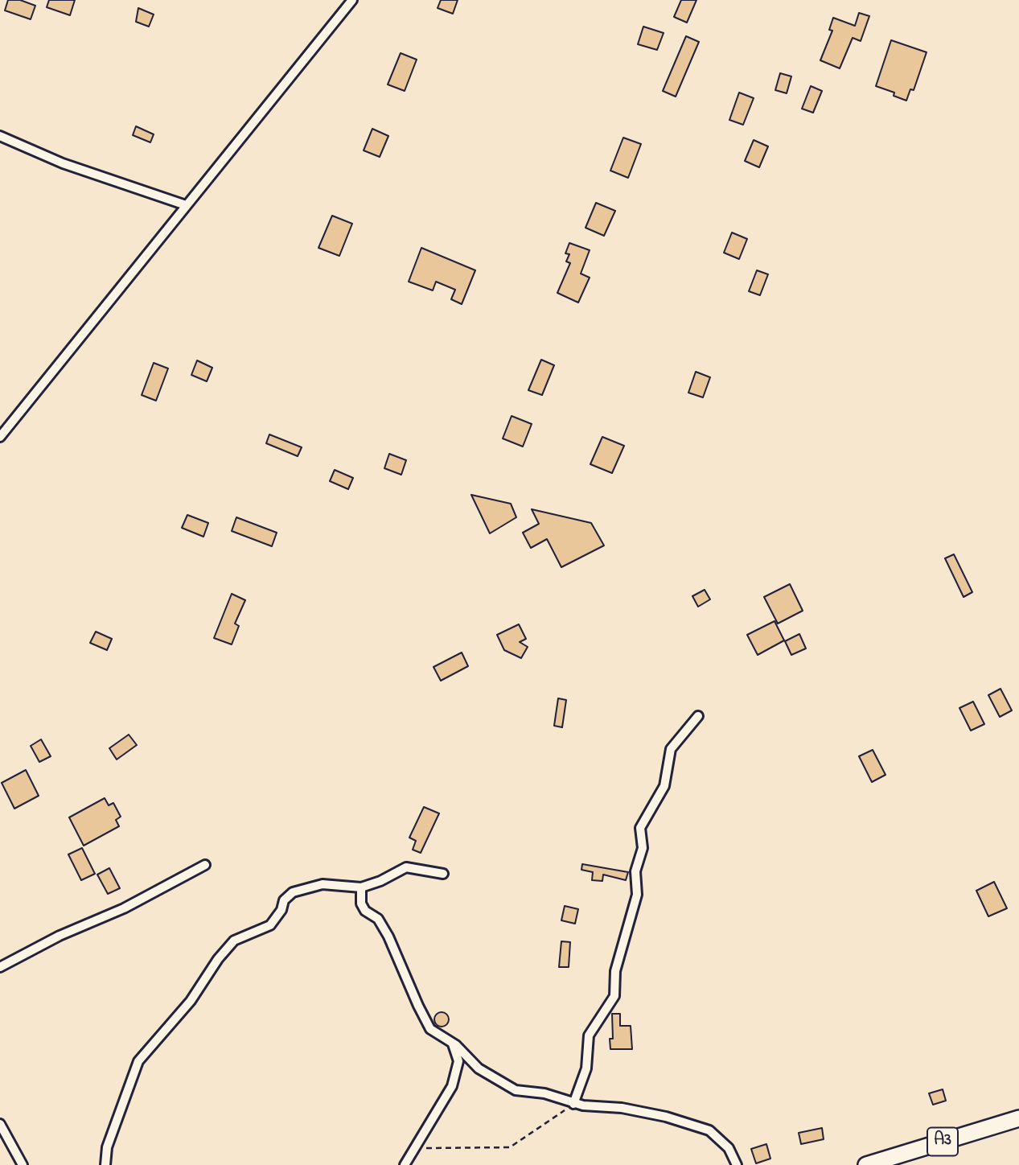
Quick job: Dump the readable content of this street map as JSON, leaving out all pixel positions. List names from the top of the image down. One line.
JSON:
{"streets":{"highway":["A3"]}}
